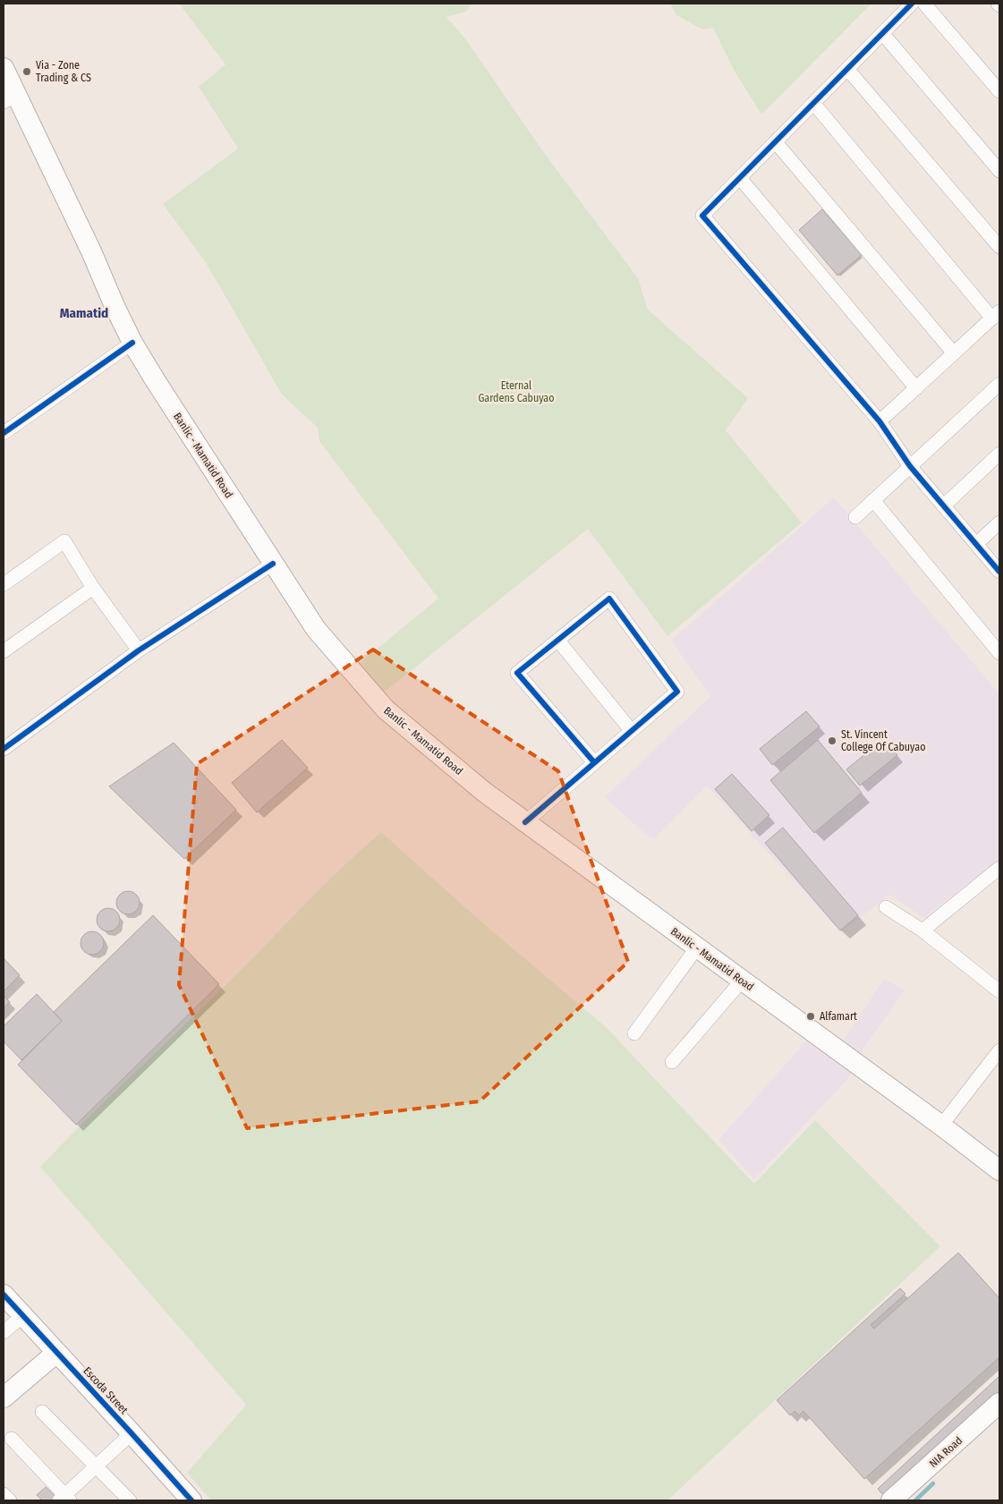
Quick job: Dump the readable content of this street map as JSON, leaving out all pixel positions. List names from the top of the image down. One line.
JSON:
{"streets":{"main road":["Banlic - Mamatid Road","Escoda Street","NIA Road"]},"districts":["Mamatid"],"parks":["Eternal Gardens Cabuyao"],"places":["Via - Zone Trading & CS","St. Vincent College Of Cabuyao","Alfamart"]}
